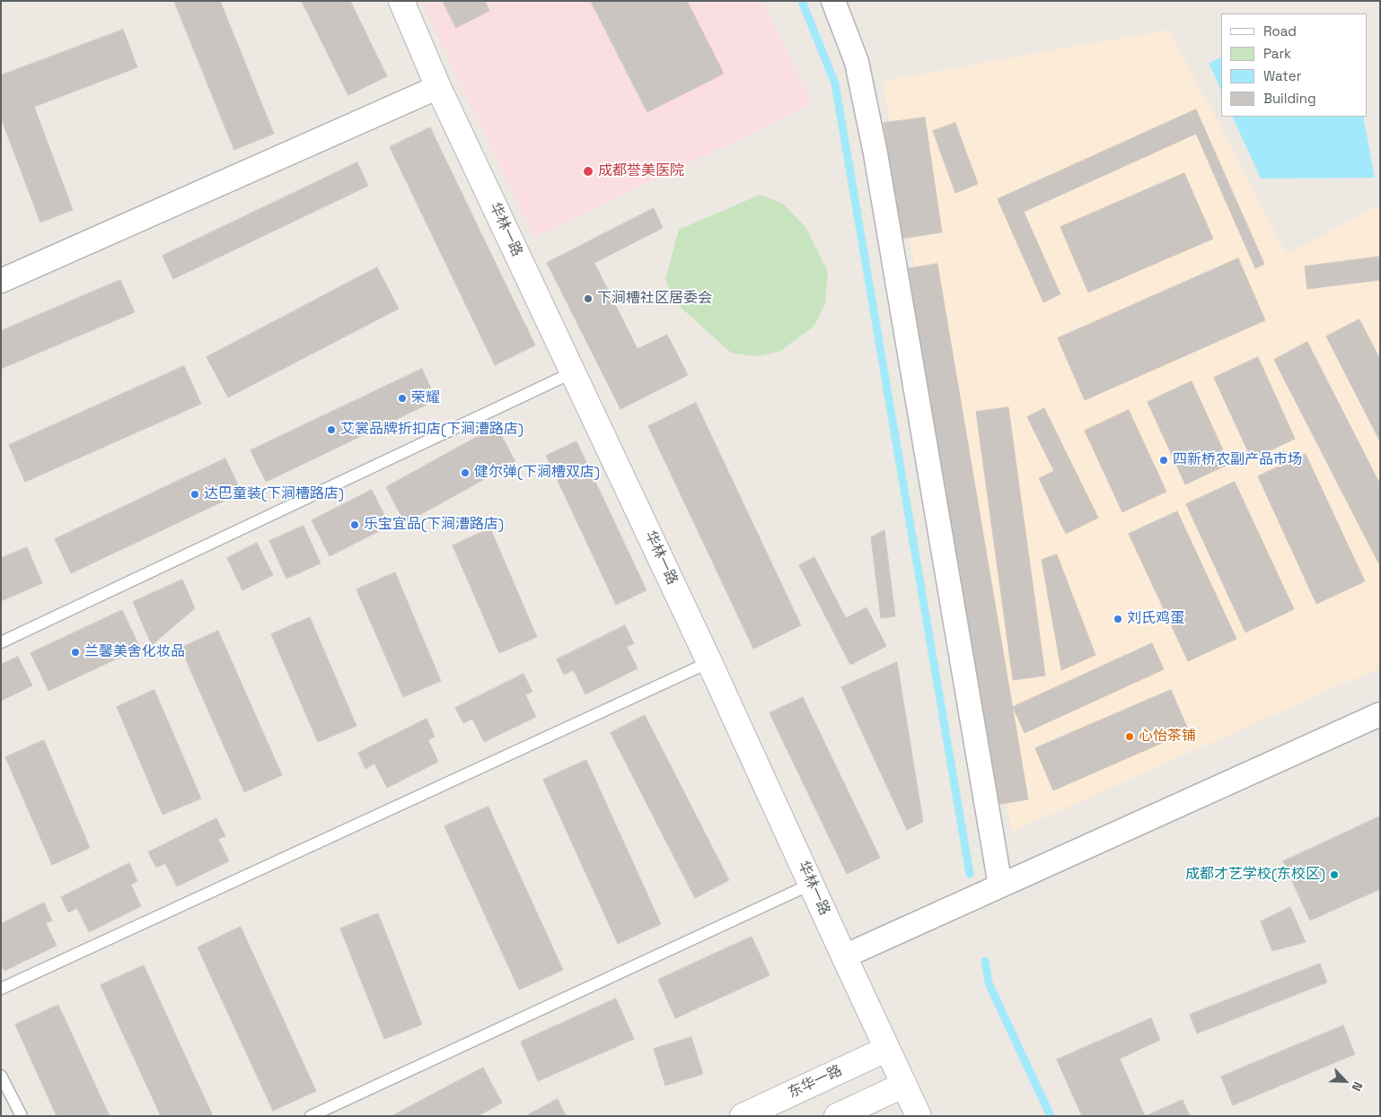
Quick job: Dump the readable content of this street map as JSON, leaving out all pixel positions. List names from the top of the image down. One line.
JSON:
{"streets":{"street":["华林一路","东华一路"]},"crossings":[["华林一路","东华一路"]],"places":["成都誉美医院","下涧槽社区居委会","荣耀","艾裳品牌折扣店(下涧漕路店)","四新桥农副产品市场","健尔弹(下涧槽双店)","达巴童装(下涧槽路店)","乐宝宜品(下涧漕路店)","刘氏鸡蛋","兰馨美舍化妆品","心怡茶铺","成都才艺学校(东校区)"],"legend":["Road","Park","Water","Building"],"north":"bottom right"}
